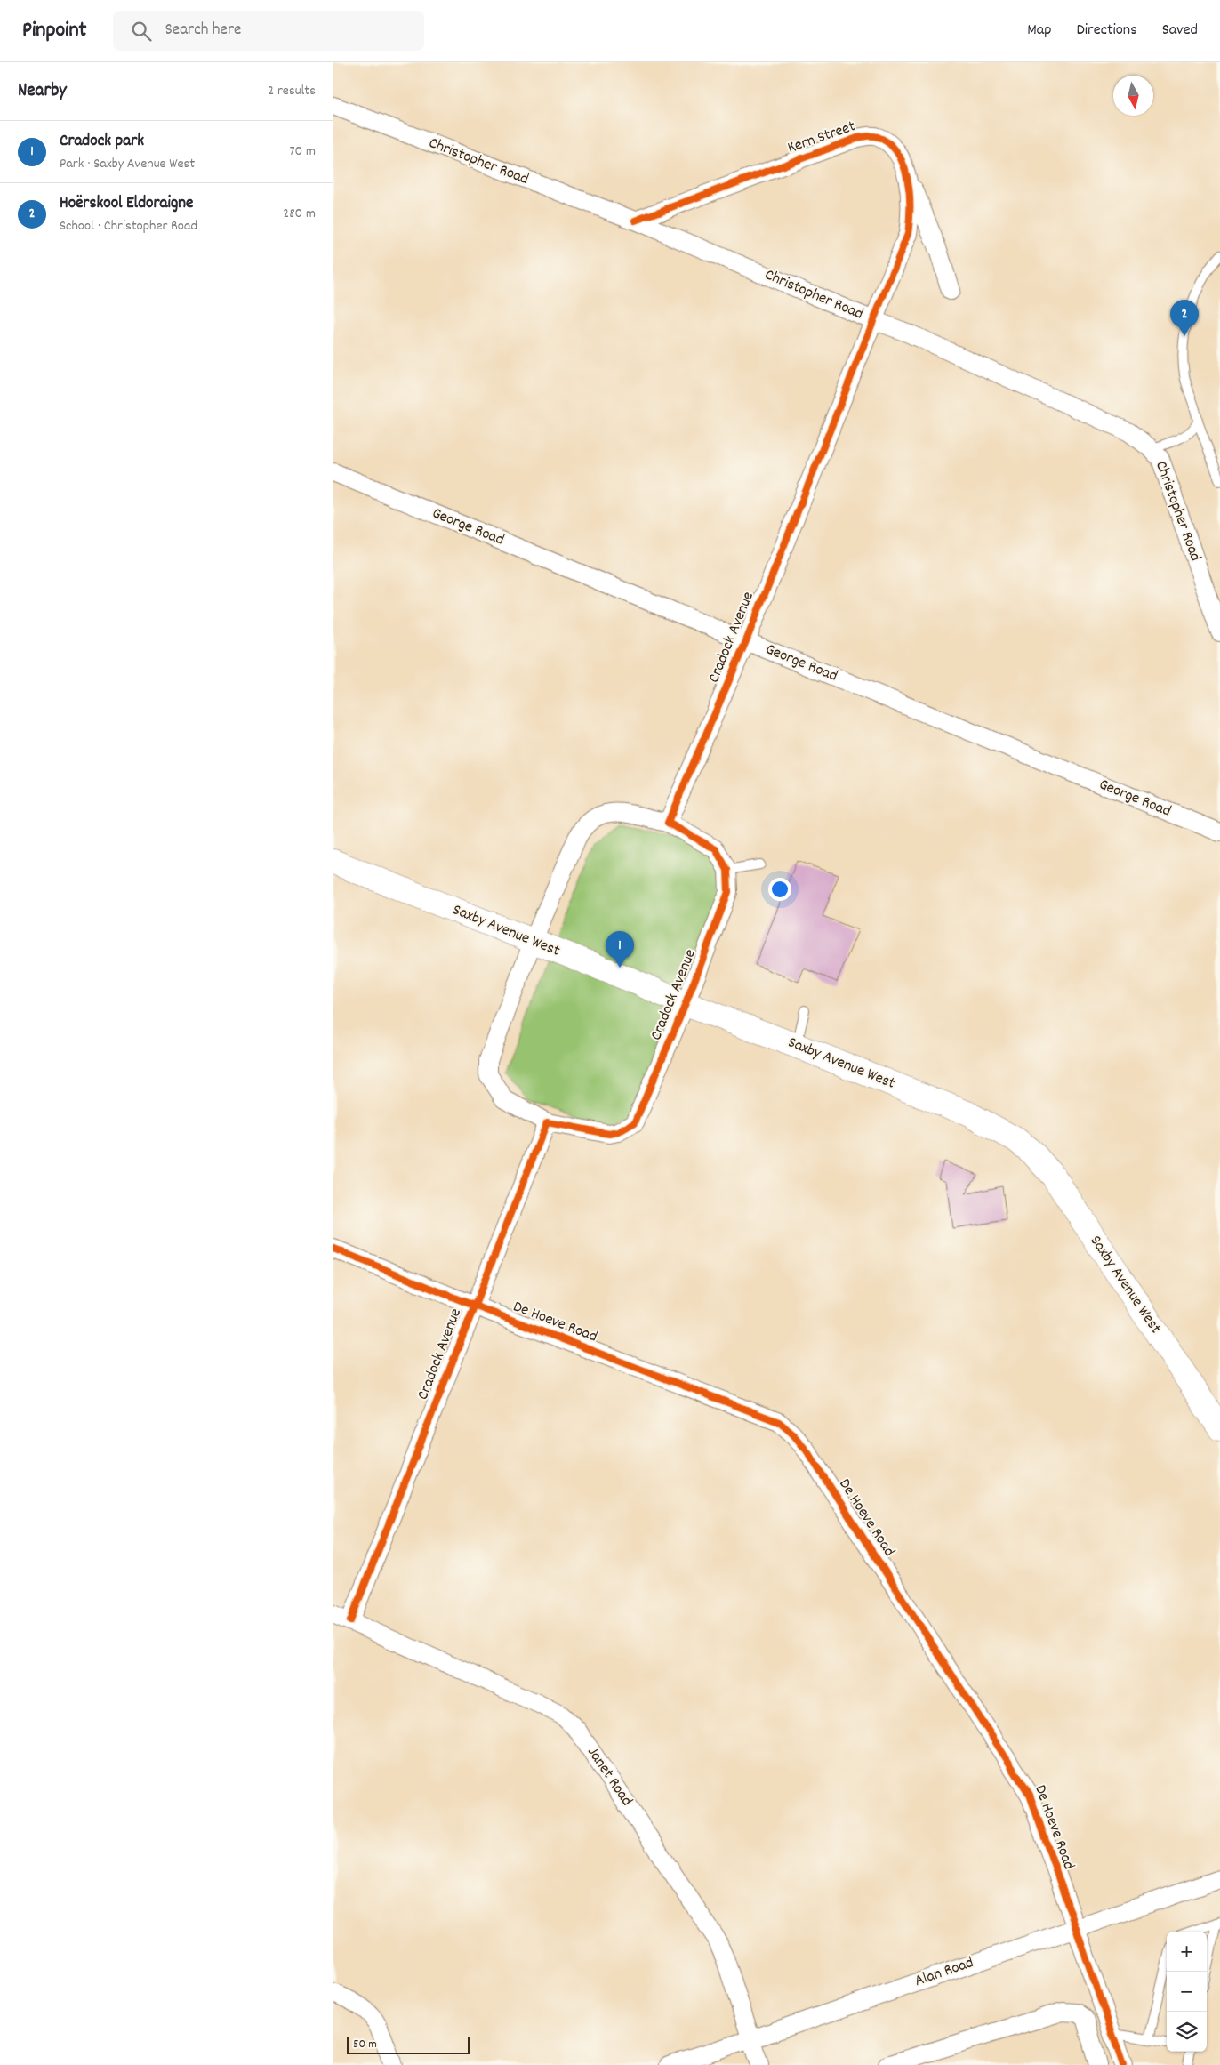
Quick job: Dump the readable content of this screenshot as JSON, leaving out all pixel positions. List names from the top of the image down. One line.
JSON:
{"streets":{"street":["Kern Street","Christopher Road","George Road","Cradock Avenue","Saxby Avenue West","De Hoeve Road","Janet Road","Alan Road"]},"crossings":[["Kern Street","Christopher Road"],["Kern Street","Cradock Avenue"],["Christopher Road","Cradock Avenue"],["George Road","Cradock Avenue"],["Cradock Avenue","Saxby Avenue West"],["Cradock Avenue","De Hoeve Road"],["Cradock Avenue","Janet Road"],["De Hoeve Road","Alan Road"],["Janet Road","Alan Road"]],"scale_bar":"50 m","north":"bottom","page":{"header":"Pinpoint","search":"Search here","nav":["Map","Directions","Saved"],"heading":["Nearby","2 results"],"list":[{"mark":"1","name":"Cradock park","note":"Park · Saxby Avenue West","value":"70 m"},{"mark":"2","name":"Hoërskool Eldoraigne","note":"School · Christopher Road","value":"280 m"}],"pins":["2","1"],"map_buttons":["+","−"],"scale":"50 m"}}
